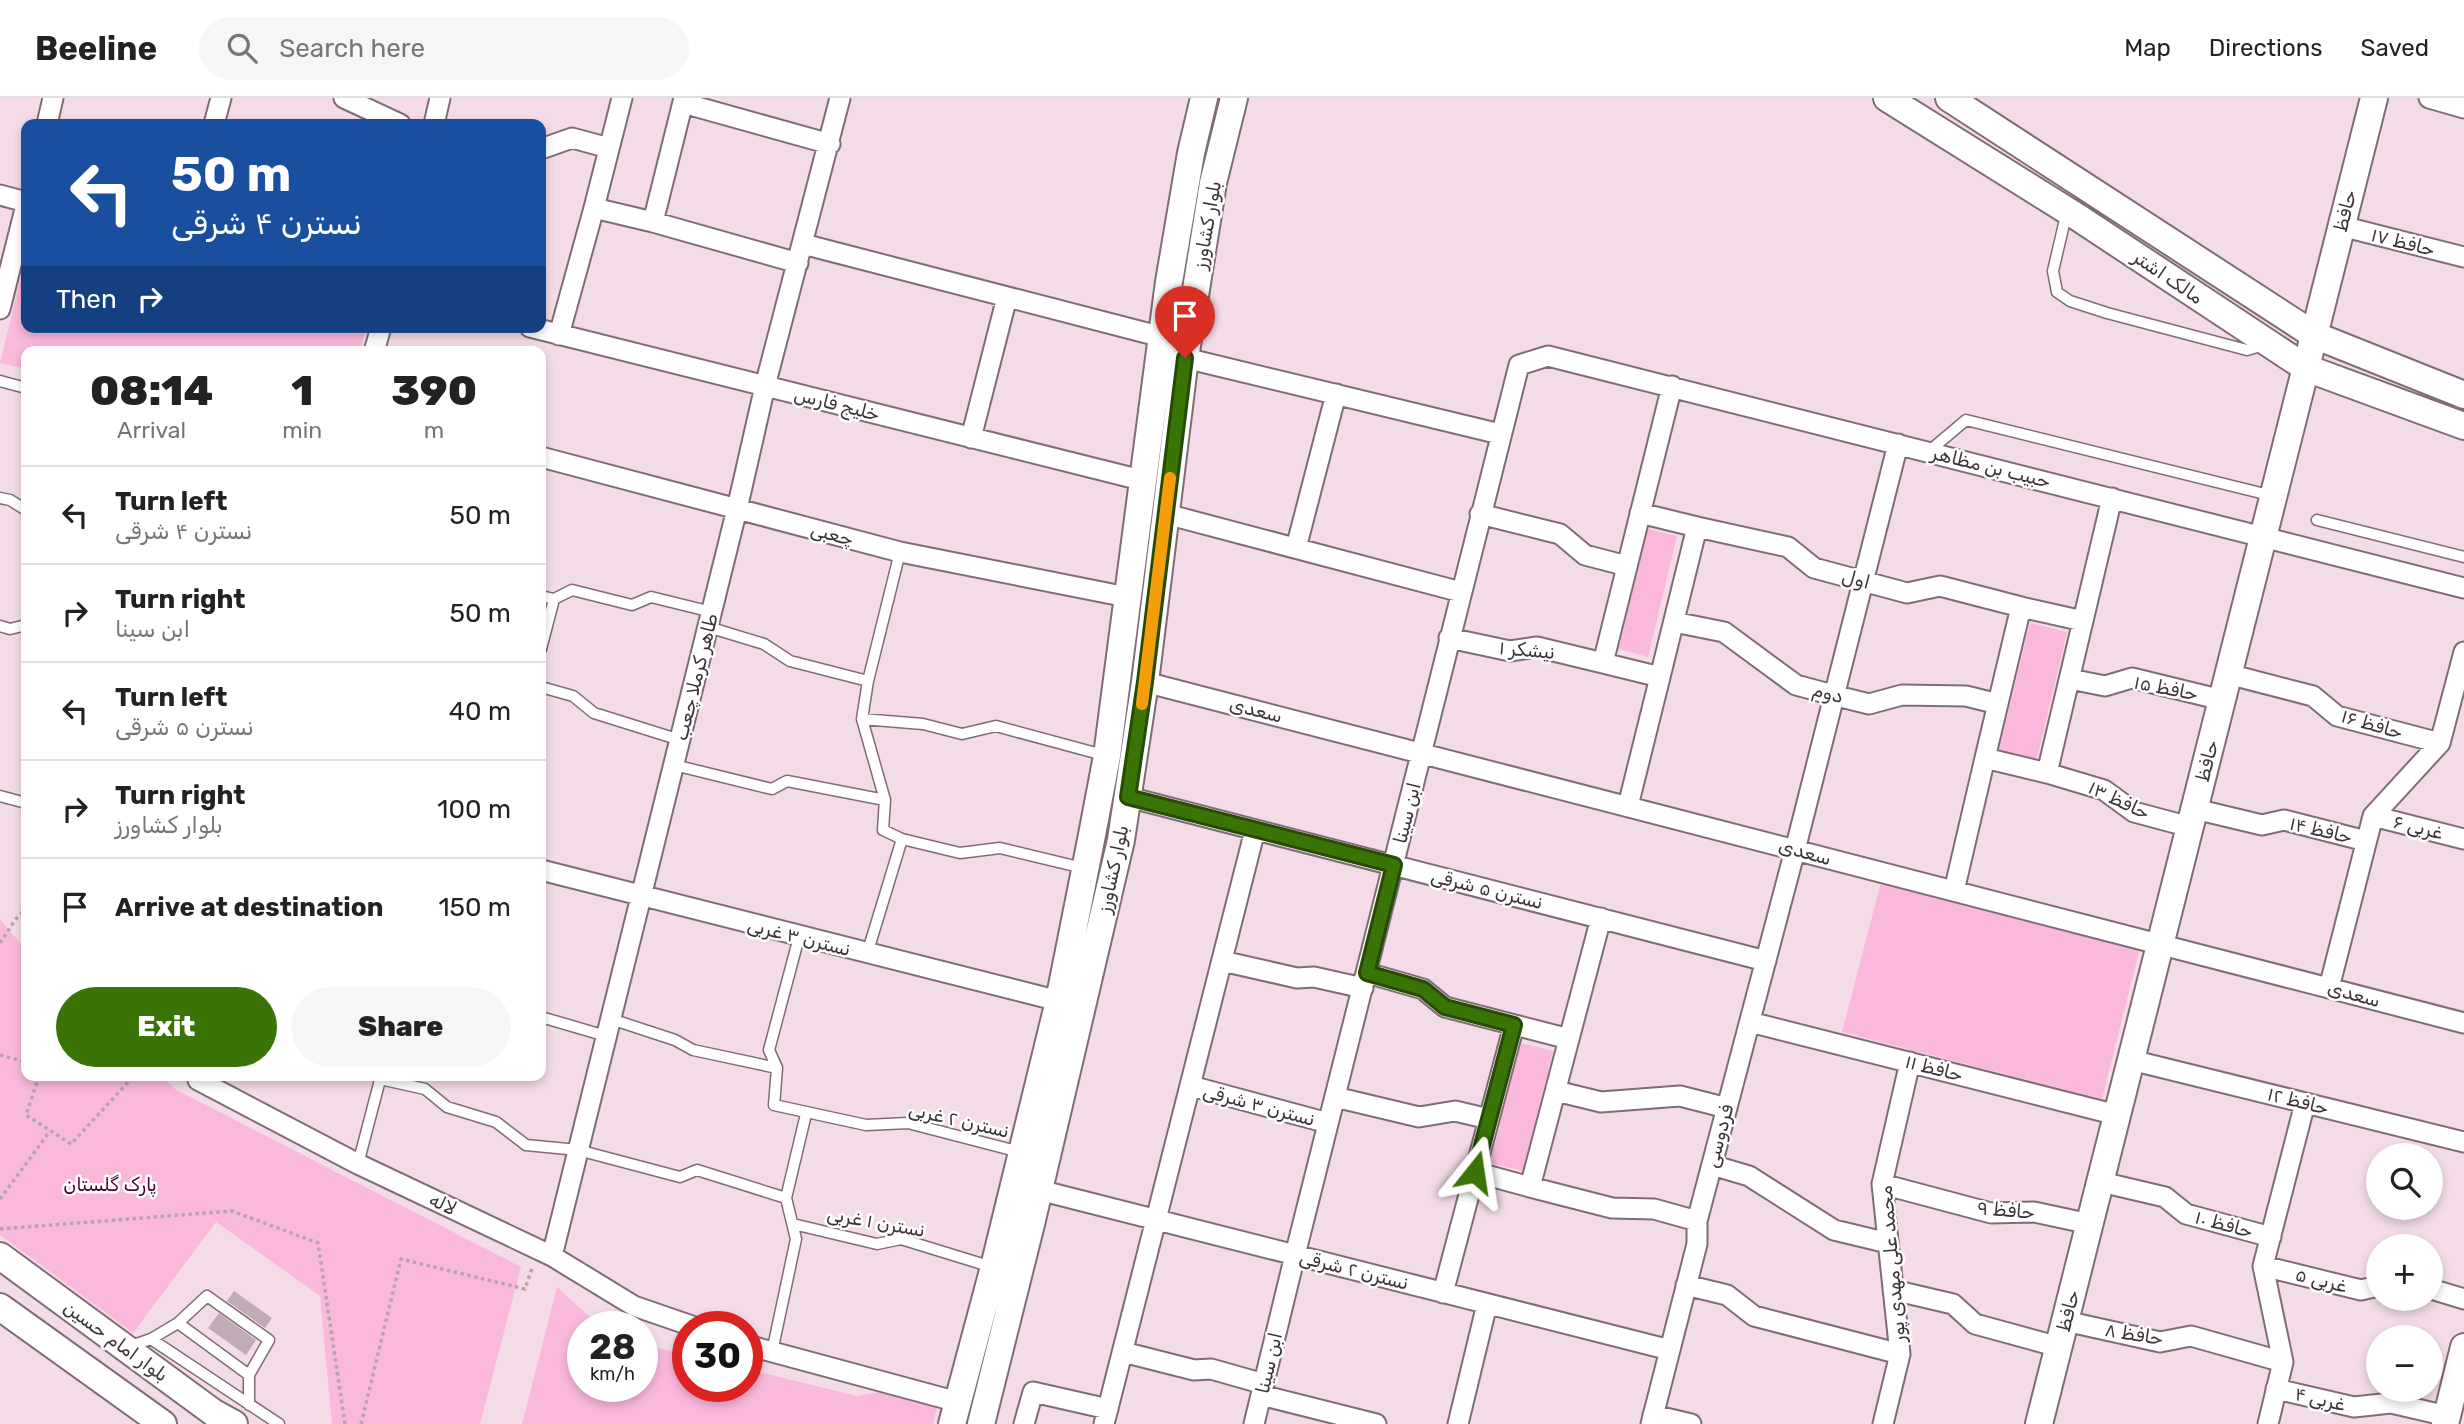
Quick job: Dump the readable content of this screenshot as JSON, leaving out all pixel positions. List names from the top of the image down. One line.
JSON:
{"streets":{"main road":["حافظ","بلوار کشاورز","مالک اشتر","بلوار امام حسین"],"street":["حافظ ۱۷","خلیج فارس","حبیب بن مظاهر","چعبی","اول","نیشکر ۱","طاهر کرملا چعب","حافظ ۱۵","دوم","سعدی","حافظ ۱۶","حافظ ۱۳","ابن سینا","۶ غربی","حافظ ۱۴","نسترن ۵ شرقی","نسترن ۳ غربی","حافظ ۱۱","حافظ ۱۲","نسترن ۳ شرقی","فردوسی","لاله","حافظ ۹","حافظ ۱۰","محمد علی مهدی پور","نسترن ۲ شرقی","۵ غربی","حافظ ۸","۴ غربی"],"lane":["نسترن ۲ غربی","نسترن ۱ غربی"]},"crossings":[["حافظ","حافظ ۱۷"],["حافظ","مالک اشتر"],["حافظ","حبیب بن مظاهر"],["حافظ","حافظ ۱۵"],["حافظ","سعدی"],["حافظ","حافظ ۱۶"],["حافظ","حافظ ۱۳"],["حافظ","حافظ ۱۴"],["حافظ","حافظ ۱۱"],["حافظ","حافظ ۱۲"],["حافظ","حافظ ۹"],["حافظ","حافظ ۱۰"],["حافظ","حافظ ۸"],["بلوار کشاورز","خلیج فارس"],["بلوار کشاورز","چعبی"],["بلوار کشاورز","سعدی"],["بلوار کشاورز","نسترن ۵ شرقی"],["بلوار کشاورز","نسترن ۳ غربی"],["بلوار کشاورز","نسترن ۲ غربی"],["بلوار کشاورز","نسترن ۱ غربی"],["بلوار کشاورز","نسترن ۲ شرقی"],["خلیج فارس","طاهر کرملا چعب"],["حبیب بن مظاهر","ابن سینا"],["حبیب بن مظاهر","فردوسی"],["چعبی","طاهر کرملا چعب"],["اول","فردوسی"],["نیشکر ۱","ابن سینا"],["طاهر کرملا چعب","نسترن ۳ غربی"],["طاهر کرملا چعب","لاله"],["دوم","فردوسی"],["سعدی","ابن سینا"],["سعدی","فردوسی"],["حافظ ۱۳","حافظ ۱۴"],["ابن سینا","نسترن ۵ شرقی"],["ابن سینا","نسترن ۳ شرقی"],["ابن سینا","نسترن ۲ شرقی"],["نسترن ۵ شرقی","فردوسی"],["حافظ ۱۱","فردوسی"],["حافظ ۱۱","محمد علی مهدی پور"],["فردوسی","نسترن ۲ شرقی"],["حافظ ۹","محمد علی مهدی پور"]],"parks":["پارک گلستان"],"page":{"header":"Beeline","search":"Search here","nav":["Map","Directions","Saved"],"turn":["50 m","نسترن ۴ شرقی"],"then":"Then","eta":["08:14","Arrival","1","min","390","m"],"list":[{"name":"Turn left","note":"نسترن ۴ شرقی","value":"50 m"},{"name":"Turn right","note":"ابن سینا","value":"50 m"},{"name":"Turn left","note":"نسترن ۵ شرقی","value":"40 m"},{"name":"Turn right","note":"بلوار کشاورز","value":"100 m"},{"name":"Arrive at destination","value":"150 m"}],"buttons":["Exit","Share"],"map_buttons":["+","−"],"speed":"28 km/h","limit":"30"}}
